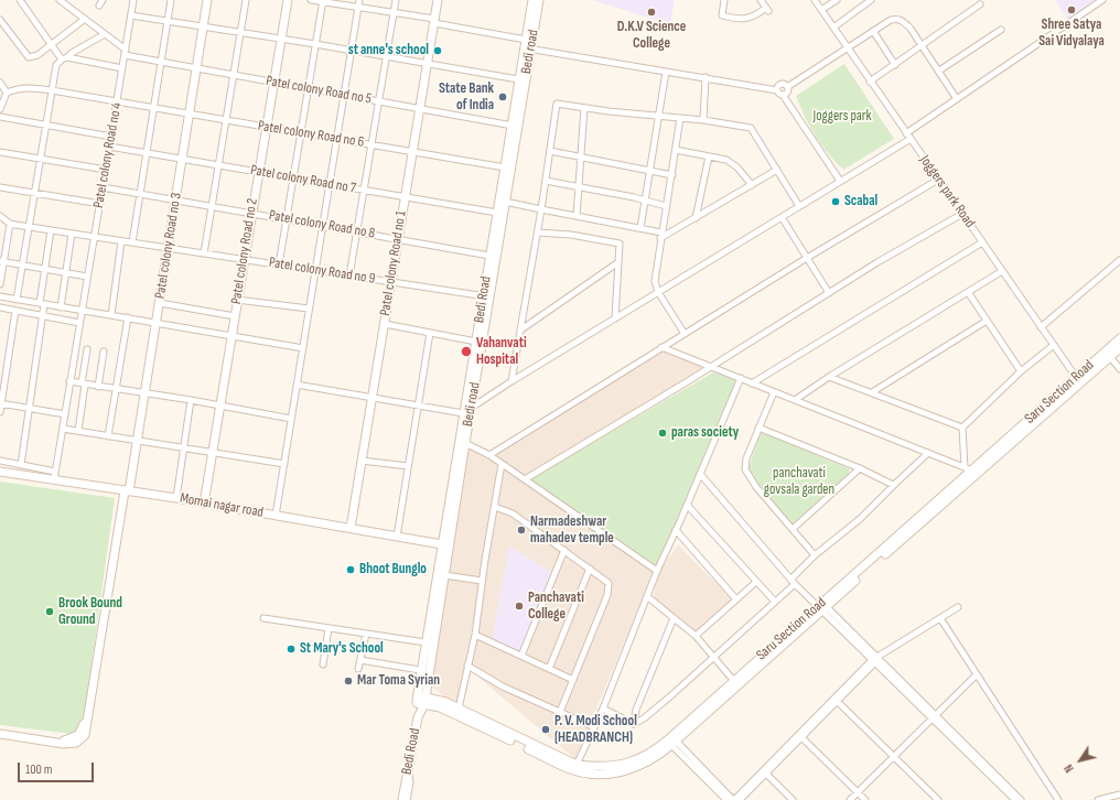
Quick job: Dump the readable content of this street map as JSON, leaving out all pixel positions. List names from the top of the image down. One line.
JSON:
{"streets":{"street":["Bedi road","Patel colony Road no 5","Patel colony Road no 6","Patel colony Road no 4","Patel colony Road no 7","Joggers park Road","Patel colony Road no 8","Patel colony Road no 3","Patel colony Road no 2","Patel colony Road no 1","Patel colony Road no 9","Bedi Road","Saru Section Road","Momai nagar road"]},"crossings":[["Bedi road","Patel colony Road no 9"],["Bedi road","Bedi Road"],["Bedi road","Saru Section Road"],["Patel colony Road no 5","Patel colony Road no 4"],["Patel colony Road no 5","Patel colony Road no 3"],["Patel colony Road no 5","Patel colony Road no 2"],["Patel colony Road no 5","Patel colony Road no 1"],["Patel colony Road no 5","Bedi Road"],["Patel colony Road no 6","Patel colony Road no 4"],["Patel colony Road no 6","Patel colony Road no 3"],["Patel colony Road no 6","Patel colony Road no 2"],["Patel colony Road no 6","Patel colony Road no 1"],["Patel colony Road no 6","Bedi Road"],["Patel colony Road no 4","Patel colony Road no 7"],["Patel colony Road no 4","Patel colony Road no 8"],["Patel colony Road no 4","Patel colony Road no 9"],["Patel colony Road no 4","Momai nagar road"],["Patel colony Road no 7","Patel colony Road no 3"],["Patel colony Road no 7","Patel colony Road no 2"],["Patel colony Road no 7","Patel colony Road no 1"],["Patel colony Road no 7","Bedi Road"],["Joggers park Road","Saru Section Road"],["Patel colony Road no 8","Patel colony Road no 3"],["Patel colony Road no 8","Patel colony Road no 2"],["Patel colony Road no 8","Patel colony Road no 1"],["Patel colony Road no 8","Bedi Road"],["Patel colony Road no 3","Patel colony Road no 9"],["Patel colony Road no 3","Momai nagar road"],["Patel colony Road no 2","Patel colony Road no 9"],["Patel colony Road no 2","Momai nagar road"],["Patel colony Road no 1","Patel colony Road no 9"],["Patel colony Road no 1","Momai nagar road"],["Patel colony Road no 9","Bedi Road"],["Bedi Road","Saru Section Road"],["Bedi Road","Momai nagar road"]],"parks":["Joggers park","panchavati govsala garden"],"places":["Shree Satya Sai Vidyalaya","D.K.V Science College","st anne's school","State Bank of India","Scabal","Vahanvati Hospital","paras society","Narmadeshwar mahadev temple","Bhoot Bunglo","Panchavati College","Brook Bound Ground","St Mary's School","Mar Toma Syrian","P. V. Modi School (HEADBRANCH)"],"scale_bar":"100 m","north":"bottom left"}
